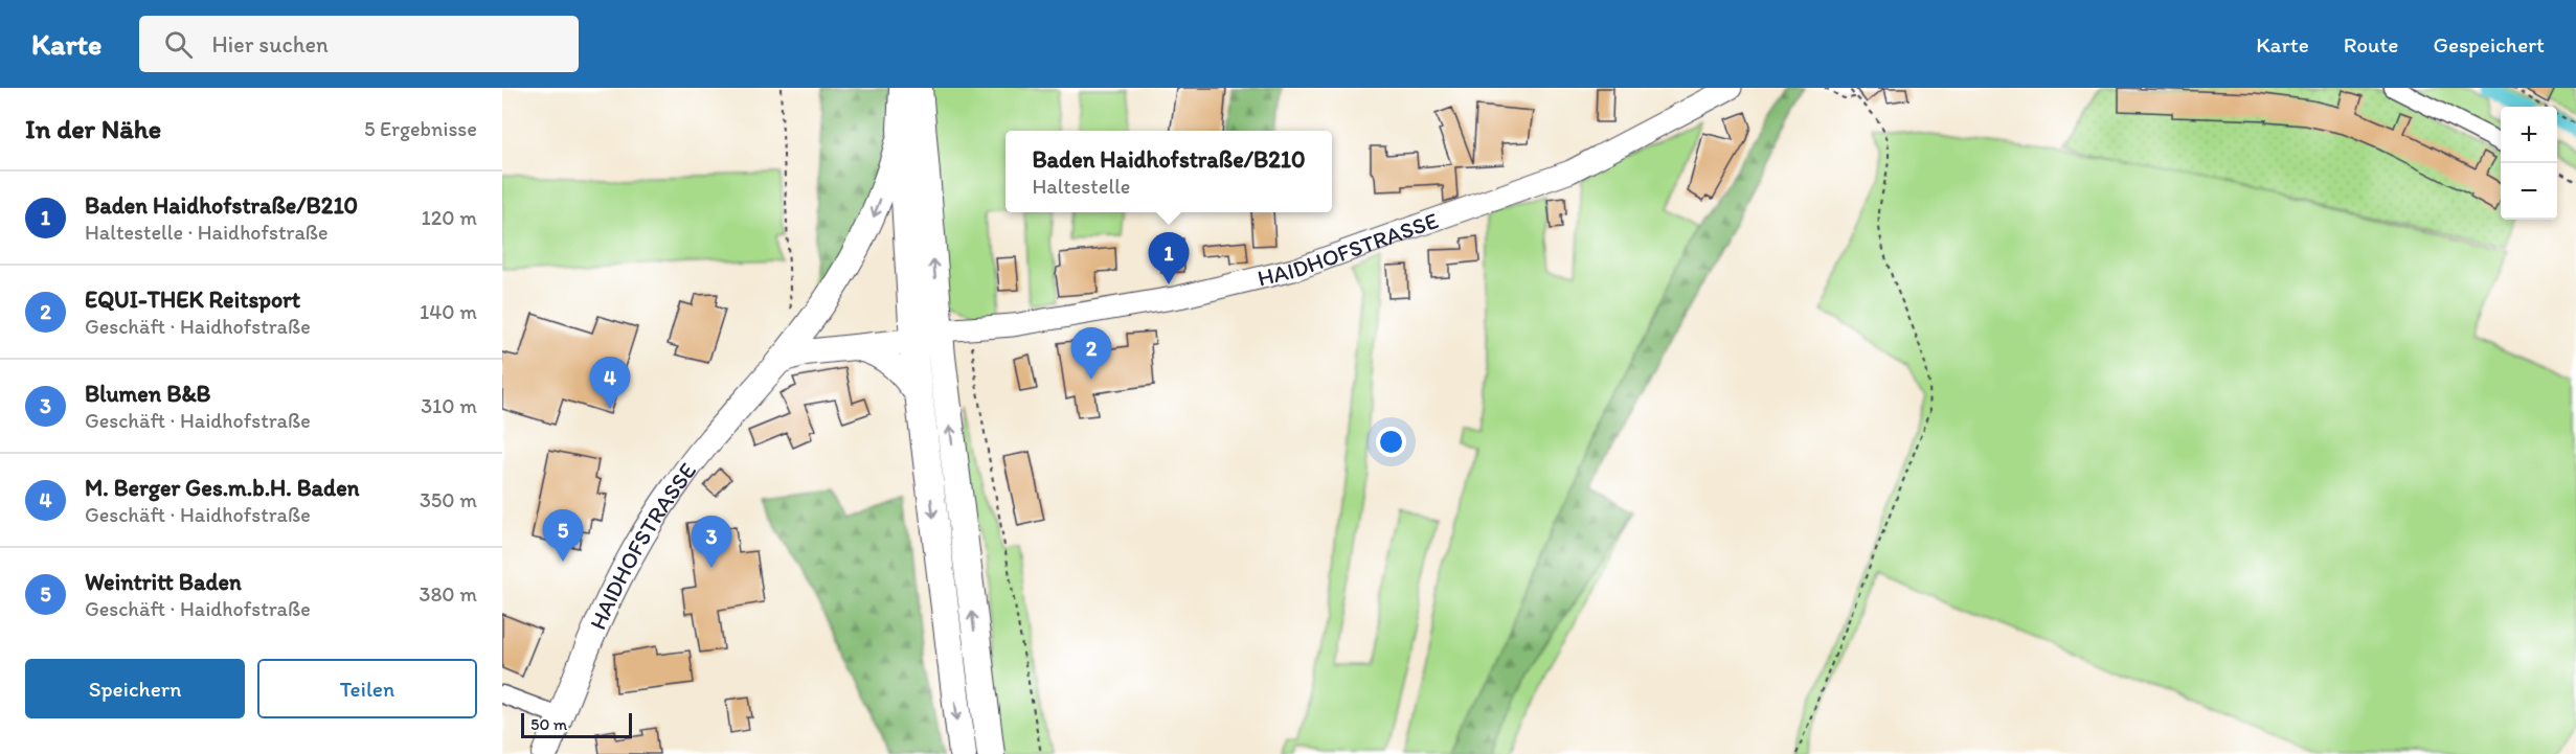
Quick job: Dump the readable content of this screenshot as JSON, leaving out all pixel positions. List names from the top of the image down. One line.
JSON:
{"streets":{"main road":["HAIDHOFSTRASSE"]},"scale_bar":"50 m","page":{"header":"Karte","search":"Hier suchen","nav":["Karte","Route","Gespeichert"],"heading":["In der Nähe","5 Ergebnisse"],"map_buttons":["+","−"],"popup":["Baden Haidhofstraße/B210","Haltestelle"],"list":[{"mark":"1","name":"Baden Haidhofstraße/B210","note":"Haltestelle · Haidhofstraße","value":"120 m"},{"mark":"2","name":"EQUI-THEK Reitsport","note":"Geschäft · Haidhofstraße","value":"140 m"},{"mark":"3","name":"Blumen B&B","note":"Geschäft · Haidhofstraße","value":"310 m"},{"mark":"4","name":"M. Berger Ges.m.b.H. Baden","note":"Geschäft · Haidhofstraße","value":"350 m"},{"mark":"5","name":"Weintritt Baden","note":"Geschäft · Haidhofstraße","value":"380 m"}],"pins":["1","2","4","5","3"],"buttons":["Speichern","Teilen"],"scale":"50 m"}}
